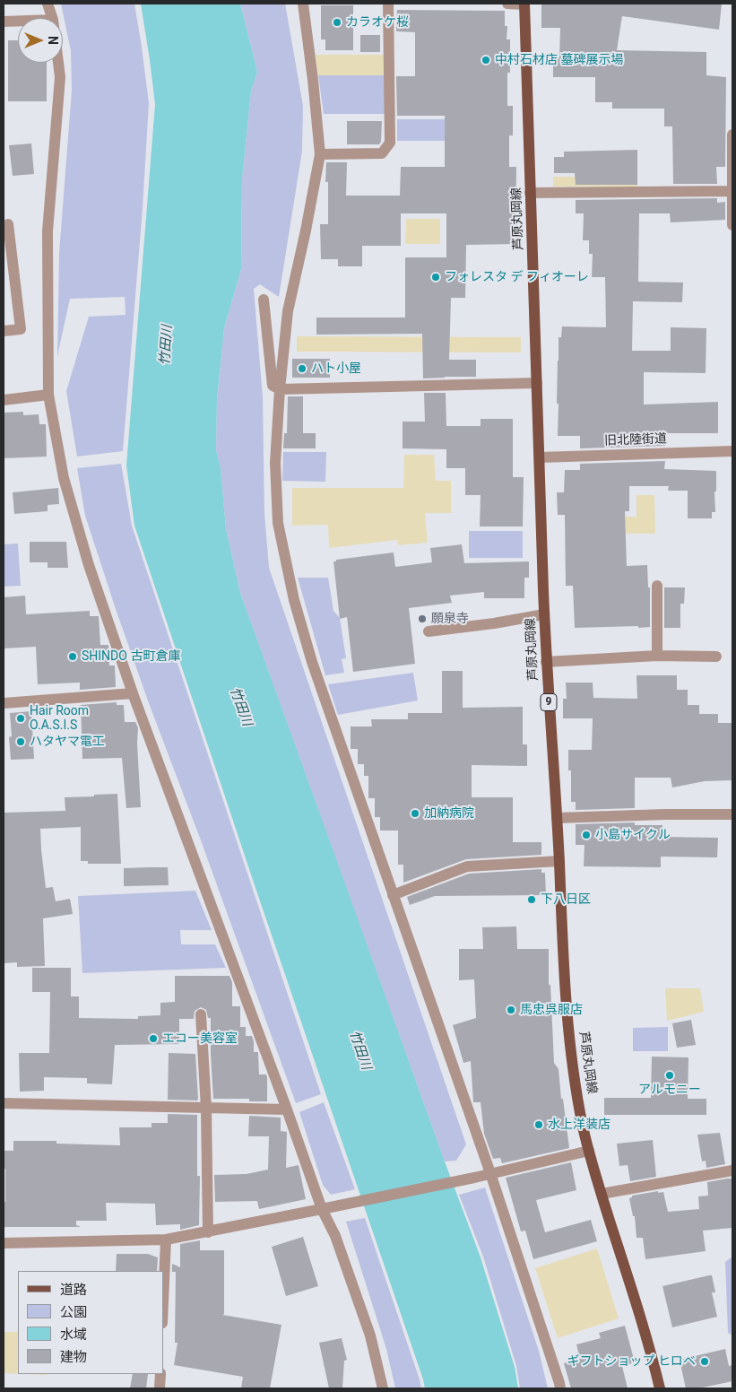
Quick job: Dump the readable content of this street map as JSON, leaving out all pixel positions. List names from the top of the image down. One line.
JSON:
{"streets":{"main road":["芦原丸岡線","9"],"street":["旧北陸街道"]},"crossings":[["芦原丸岡線","旧北陸街道"]],"water":["竹田川"],"places":["カラオケ桜","中村石材店 墓碑展示場","フォレスタ デ フィオーレ","ハト小屋","願泉寺","SHINDO 古町倉庫","Hair Room O.A.S.I.S","ハタヤマ電工","加納病院","小島サイクル","下八日区","馬忠呉服店","エコー美容室","アルモニー","水上洋装店","ギフトショップ ヒロベ"],"legend":["道路","公園","水域","建物"],"north":"right"}
